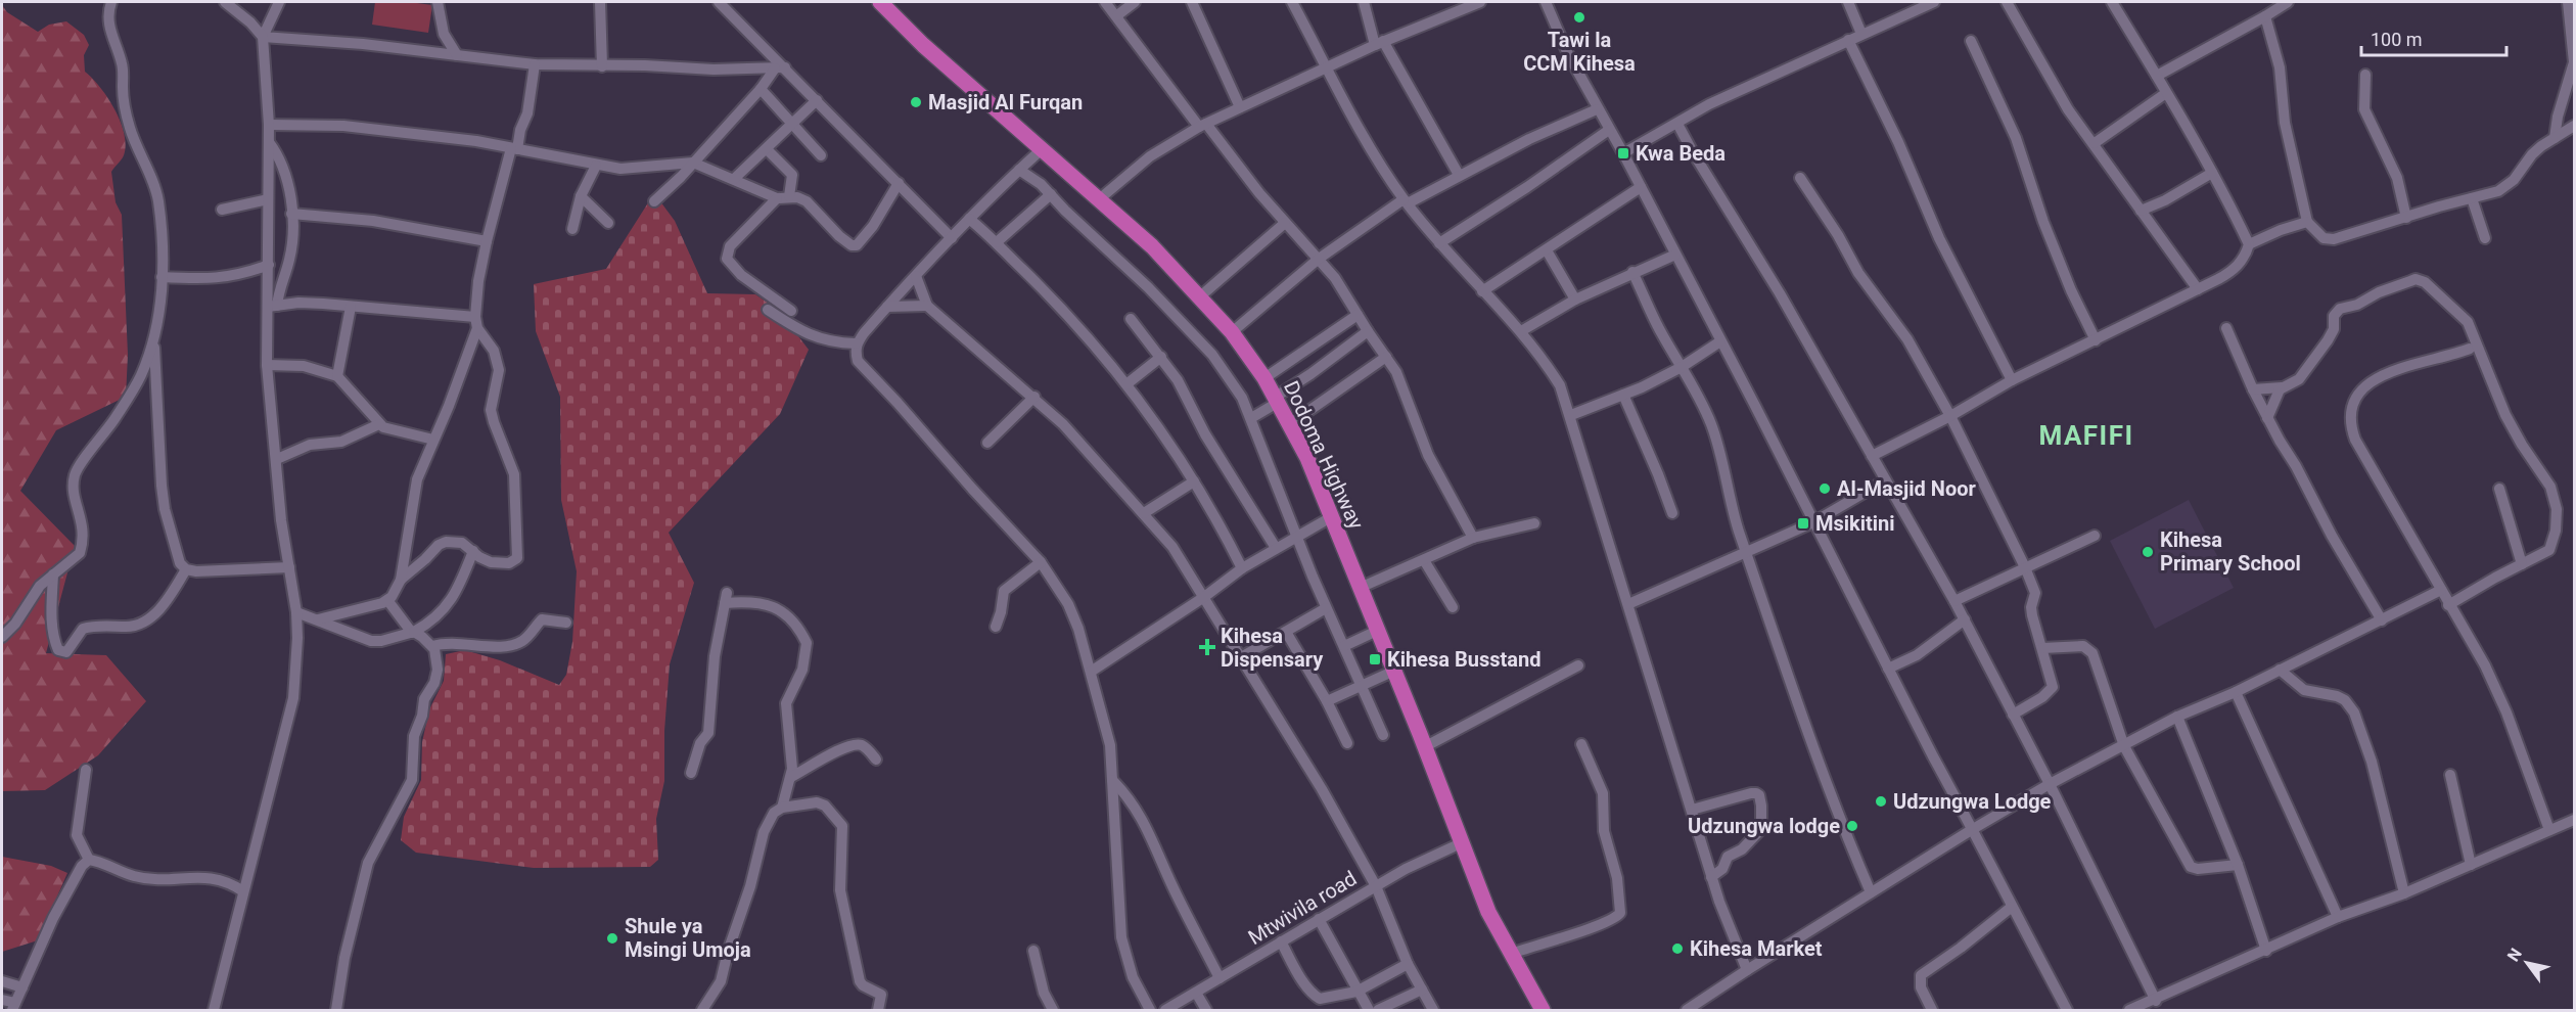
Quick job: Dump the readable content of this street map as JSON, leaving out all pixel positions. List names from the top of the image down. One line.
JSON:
{"streets":{"highway":["Dodoma Highway"],"street":["Mtwivila road"]},"crossings":[["Dodoma Highway","Mtwivila road"]],"districts":["MAFIFI"],"places":{"other":["Tawi la CCM Kihesa","Masjid Al Furqan","Al-Masjid Noor","Kihesa Primary School","Udzungwa Lodge","Udzungwa lodge","Shule ya Msingi Umoja","Kihesa Market"],"transit":["Kwa Beda","Msikitini","Kihesa Busstand"],"health":["Kihesa Dispensary"]},"scale_bar":"100 m","north":"top left"}
